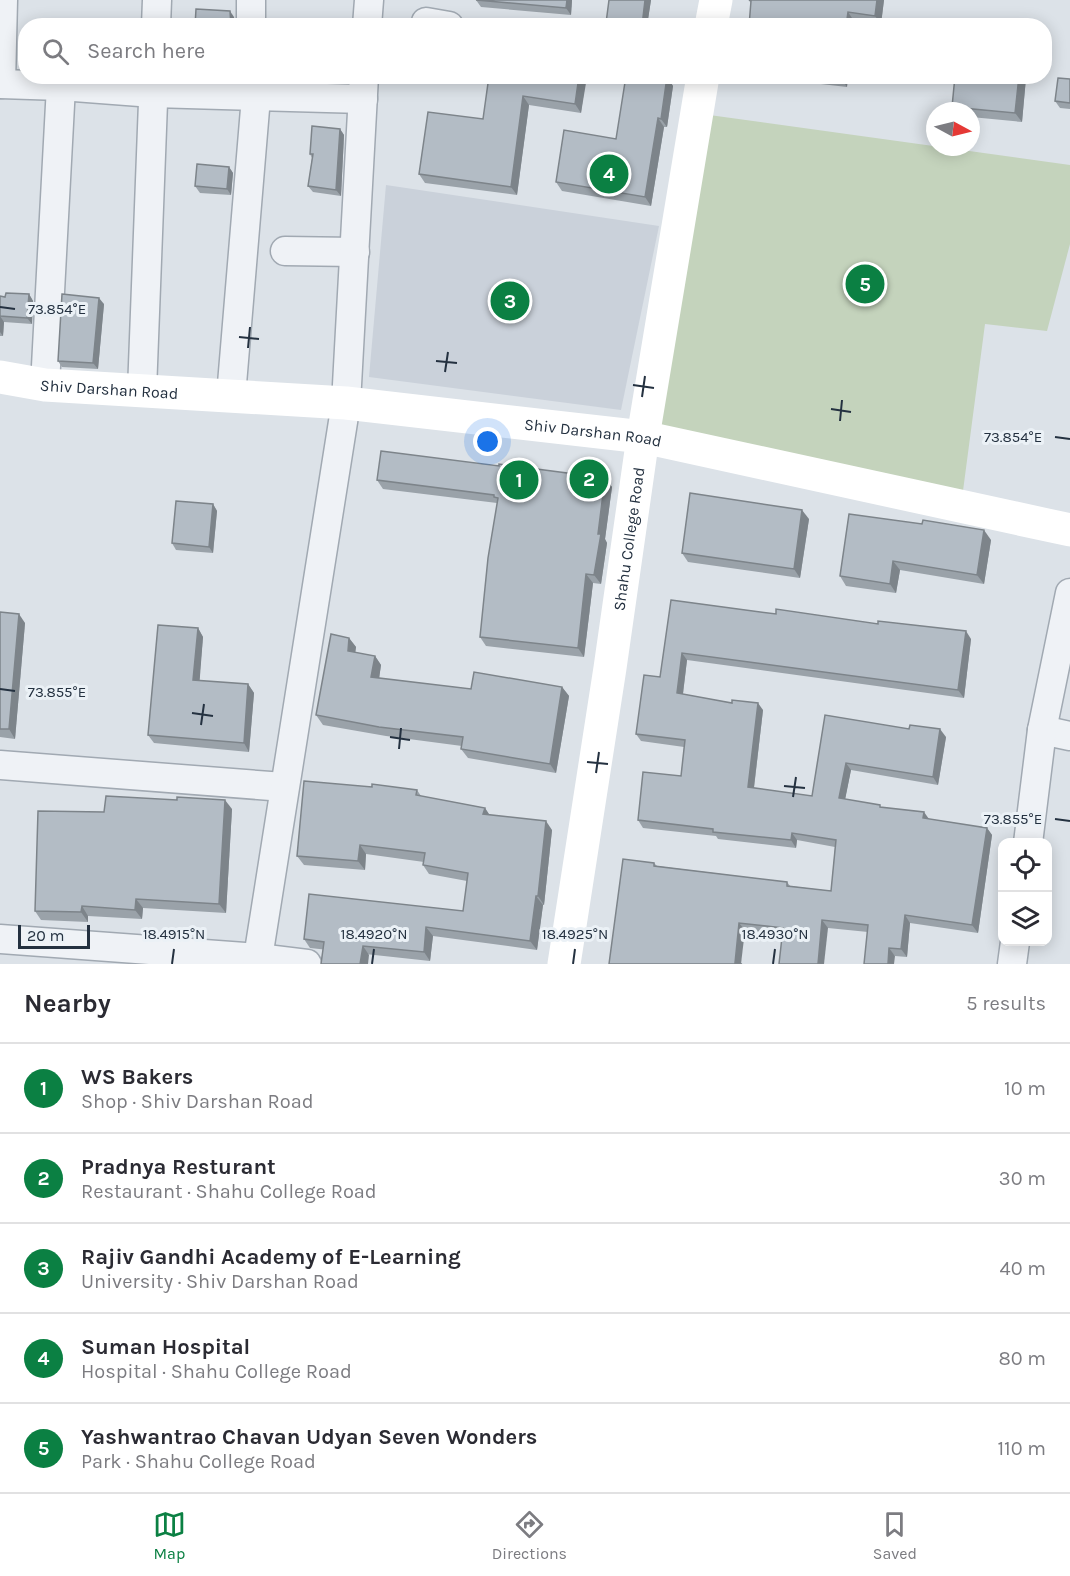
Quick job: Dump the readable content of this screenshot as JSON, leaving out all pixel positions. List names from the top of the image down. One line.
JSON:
{"streets":{"street":["Shiv Darshan Road","Shahu College Road"]},"crossings":[["Shiv Darshan Road","Shahu College Road"]],"scale_bar":"20 m","north":"right","page":{"search":"Search here","pins":["4","5","3","2","1"],"scale":"20 m","heading":["Nearby","5 results"],"list":[{"mark":"1","name":"WS Bakers","note":"Shop · Shiv Darshan Road","value":"10 m"},{"mark":"2","name":"Pradnya Resturant","note":"Restaurant · Shahu College Road","value":"30 m"},{"mark":"3","name":"Rajiv Gandhi Academy of E-Learning","note":"University · Shiv Darshan Road","value":"40 m"},{"mark":"4","name":"Suman Hospital","note":"Hospital · Shahu College Road","value":"80 m"},{"mark":"5","name":"Yashwantrao Chavan Udyan Seven Wonders","note":"Park · Shahu College Road","value":"110 m"}],"nav":["Map","Directions","Saved"]},"coordinates":["73.854°E","73.855°E","18.4915°N","18.4920°N","18.4925°N","18.4930°N"]}
